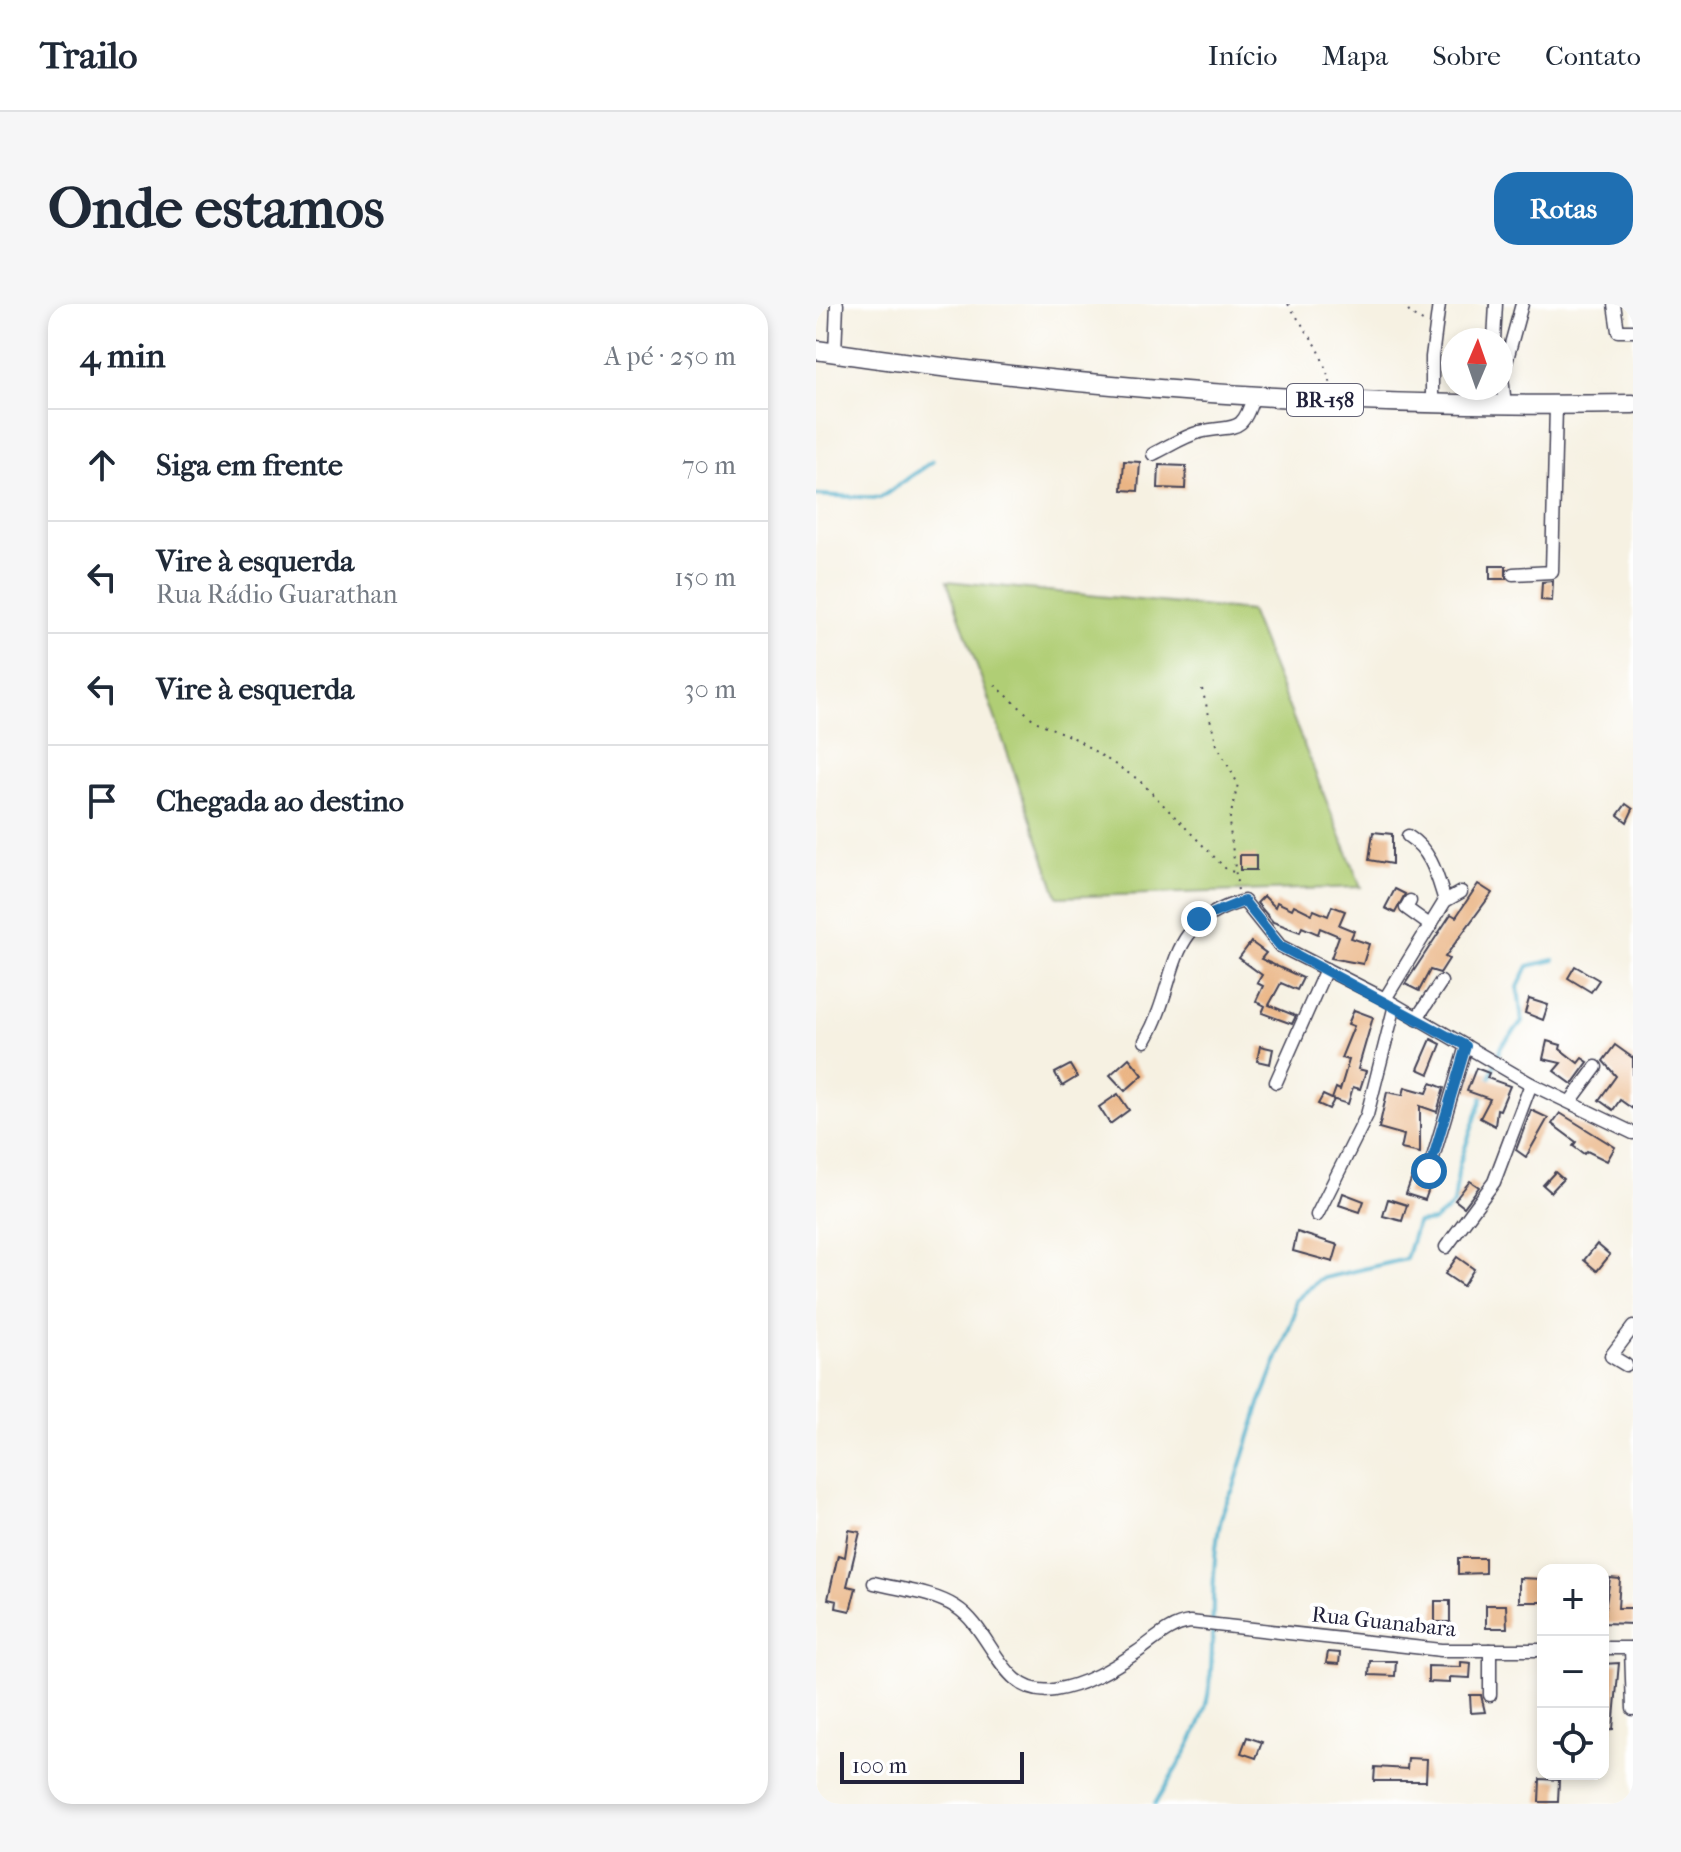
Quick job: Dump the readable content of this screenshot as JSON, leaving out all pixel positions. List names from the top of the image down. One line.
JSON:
{"streets":{"highway":["BR-158"],"street":["Rua Guanabara"]},"scale_bar":"100 m","north":"top","page":{"header":"Trailo","nav":["Início","Mapa","Sobre","Contato"],"buttons":"Rotas","title":"Onde estamos","heading":["4 min","A pé · 250 m"],"list":[["Siga em frente","70 m"],["Vire à esquerda","Rua Rádio Guarathan","150 m"],["Vire à esquerda","30 m"],"Chegada ao destino"],"map_buttons":["+","−"],"scale":"100 m"}}
